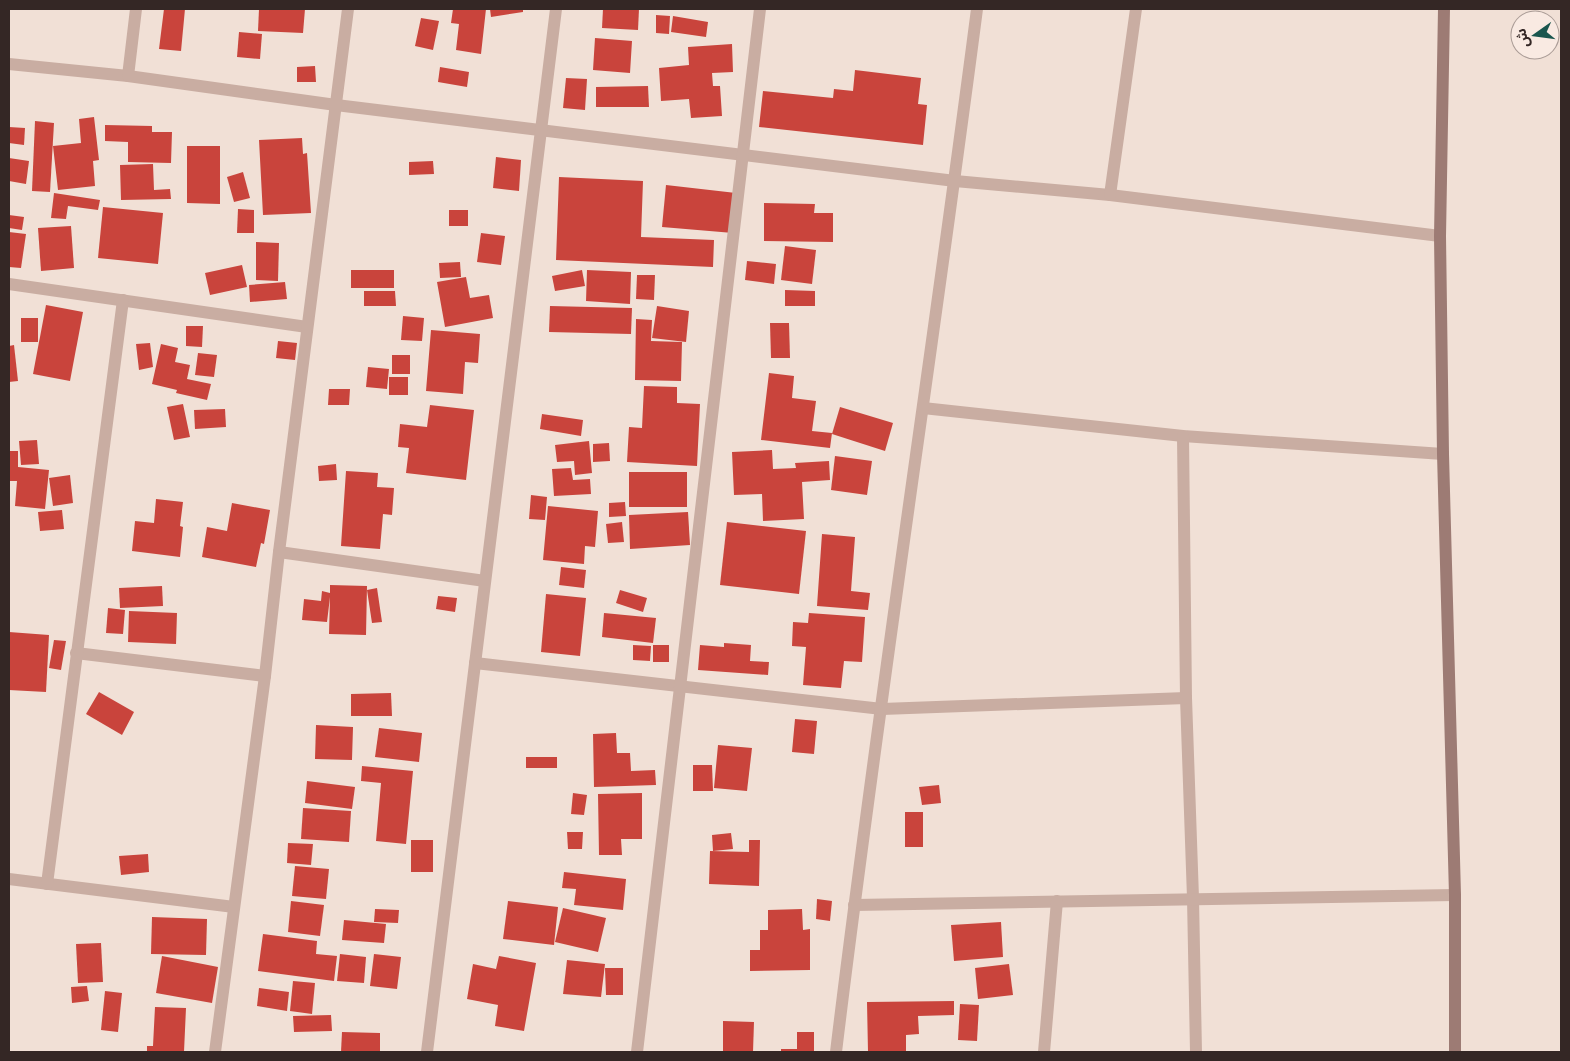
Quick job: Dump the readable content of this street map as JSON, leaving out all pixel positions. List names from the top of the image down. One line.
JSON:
{"north":"left"}
